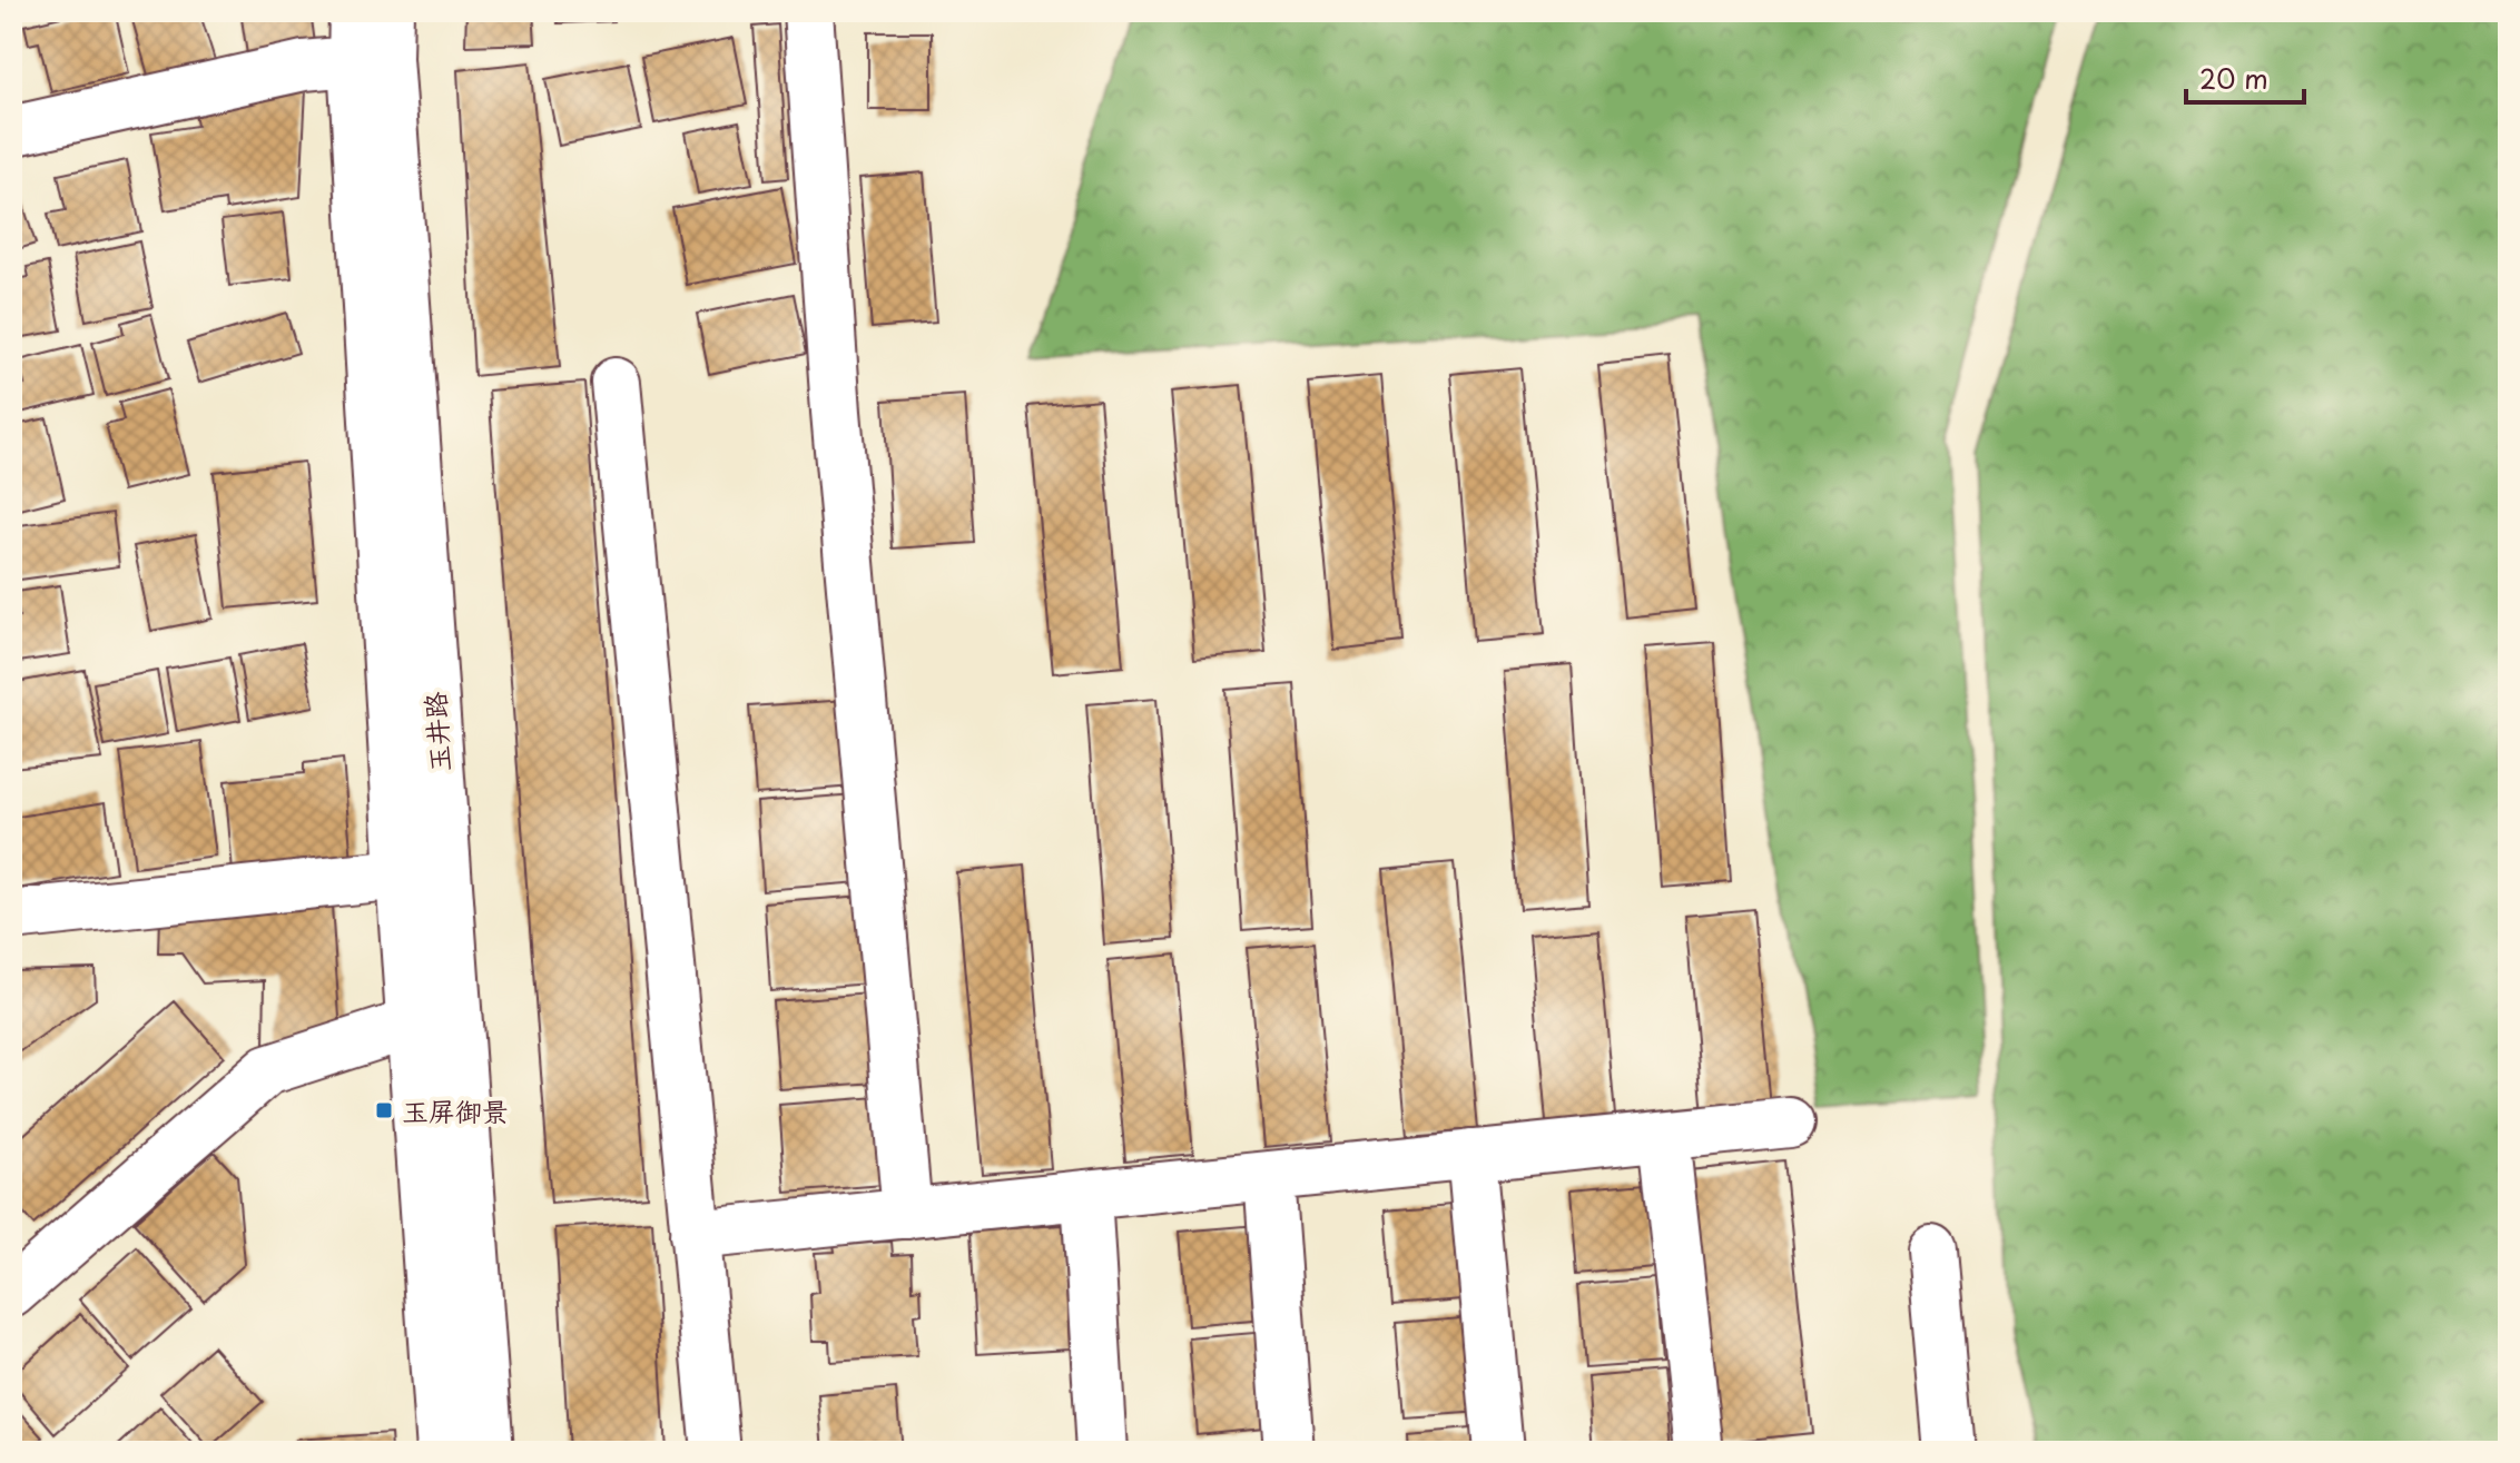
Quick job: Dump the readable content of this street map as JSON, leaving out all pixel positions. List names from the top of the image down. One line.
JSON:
{"streets":{"street":["玉井路"]},"places":{"transit":["玉屏御景"]},"scale_bar":"20 m"}
